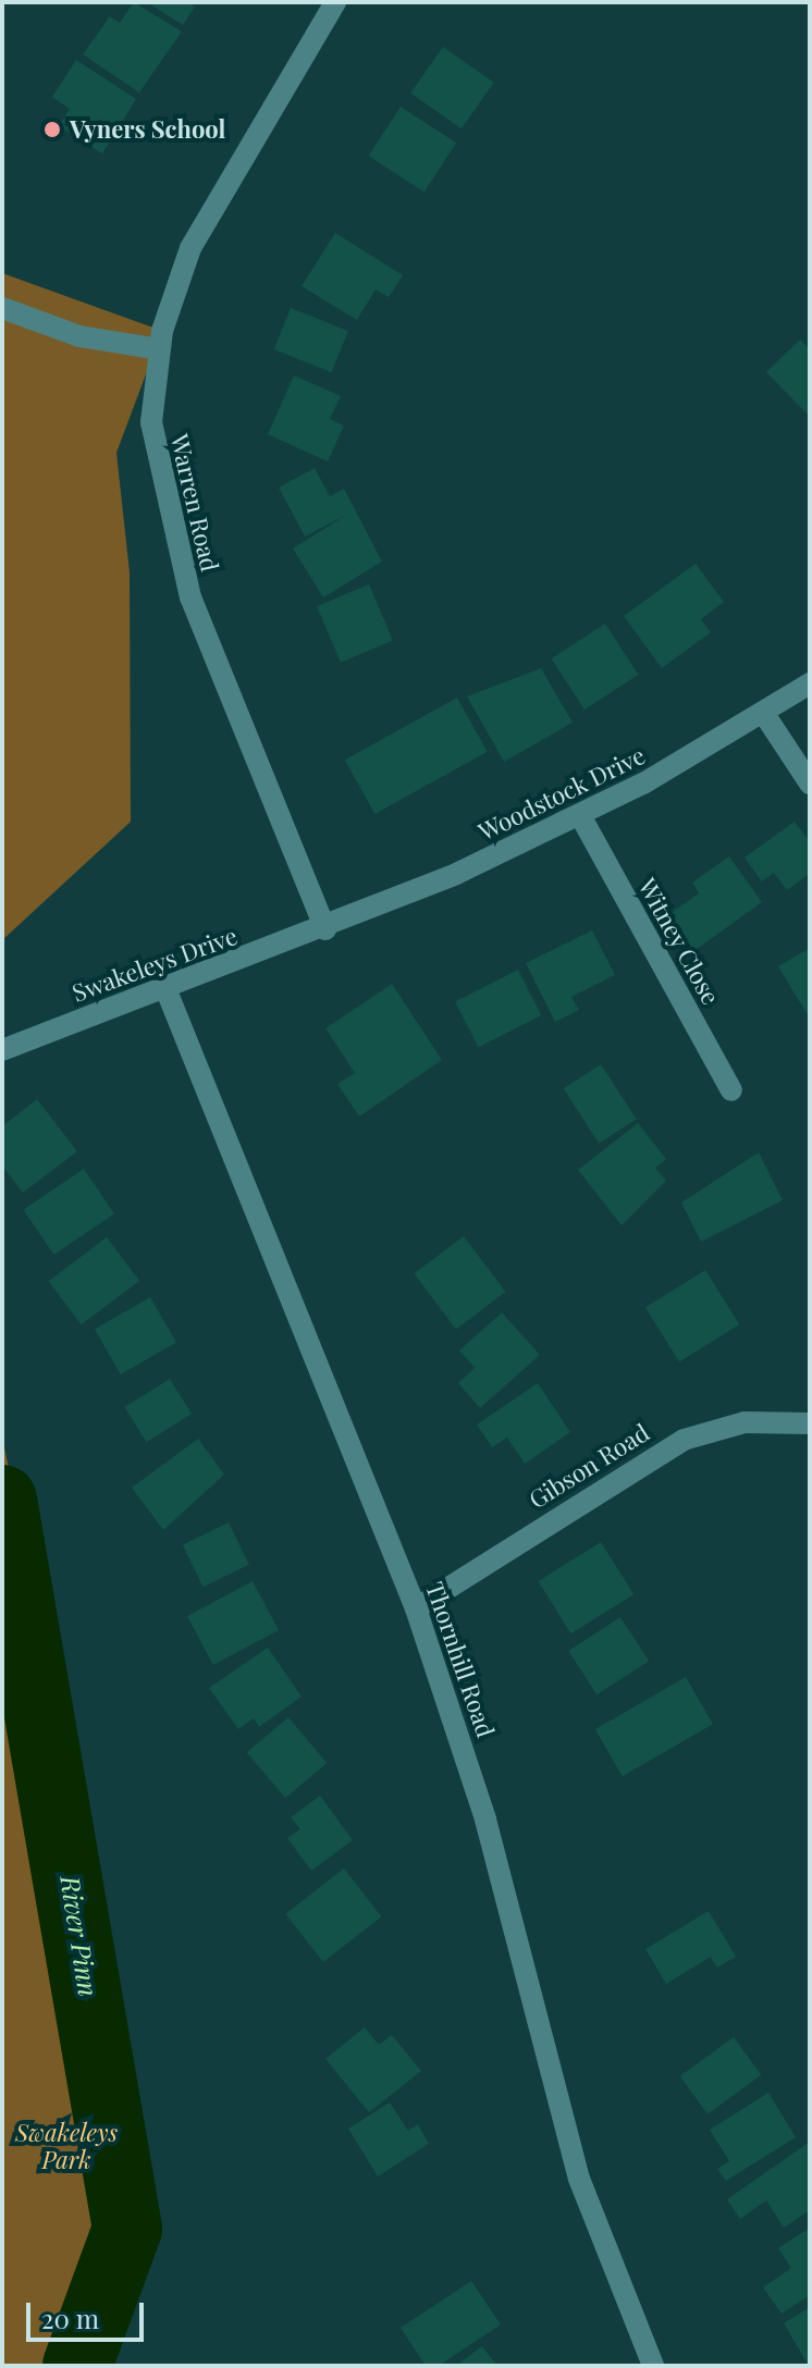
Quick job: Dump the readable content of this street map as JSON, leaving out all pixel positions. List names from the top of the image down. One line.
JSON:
{"streets":{"street":["Warren Road","Woodstock Drive","Witney Close","Swakeleys Drive","Gibson Road","Thornhill Road"]},"crossings":[["Warren Road","Woodstock Drive"],["Warren Road","Swakeleys Drive"],["Woodstock Drive","Witney Close"],["Woodstock Drive","Swakeleys Drive"],["Swakeleys Drive","Thornhill Road"],["Gibson Road","Thornhill Road"]],"water":["River Pinn"],"parks":["Swakeleys Park"],"places":["Vyners School"],"scale_bar":"20 m"}
